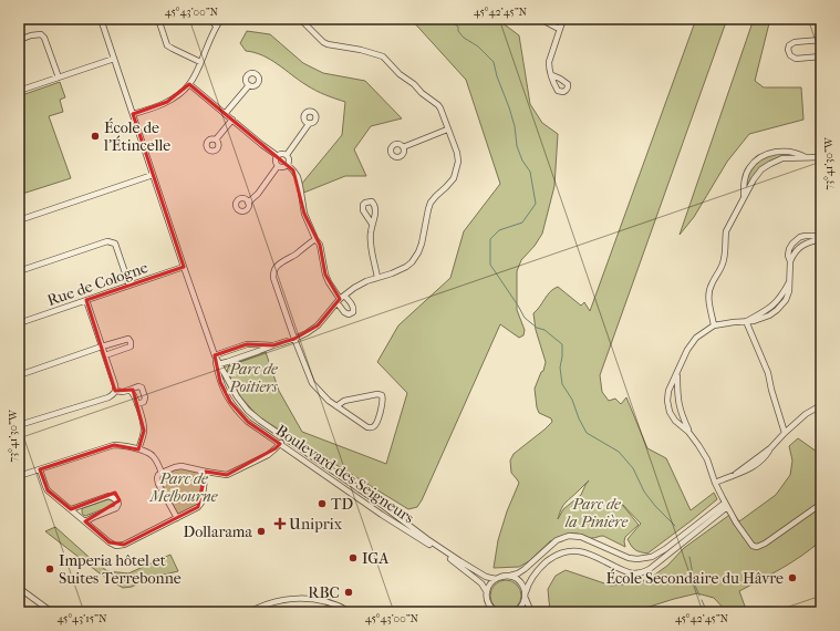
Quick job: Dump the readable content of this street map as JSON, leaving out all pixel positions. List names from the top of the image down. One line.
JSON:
{"streets":{"street":["Rue de Cologne","Boulevard des Seigneurs"]},"crossings":[["Rue de Cologne","Boulevard des Seigneurs"]],"parks":["Parc de Poitiers","Parc de Melbourne","Parc de la Pinière"],"places":{"other":["École de l'Étincelle","TD","Dollarama","IGA","Imperia hôtel et Suites Terrebonne","École Secondaire du Hâvre","RBC"],"health":["Uniprix"]},"coordinates":["45°43'00\"N","45°42'45\"N","73°41'30\"W","45°43'15\"N"]}
